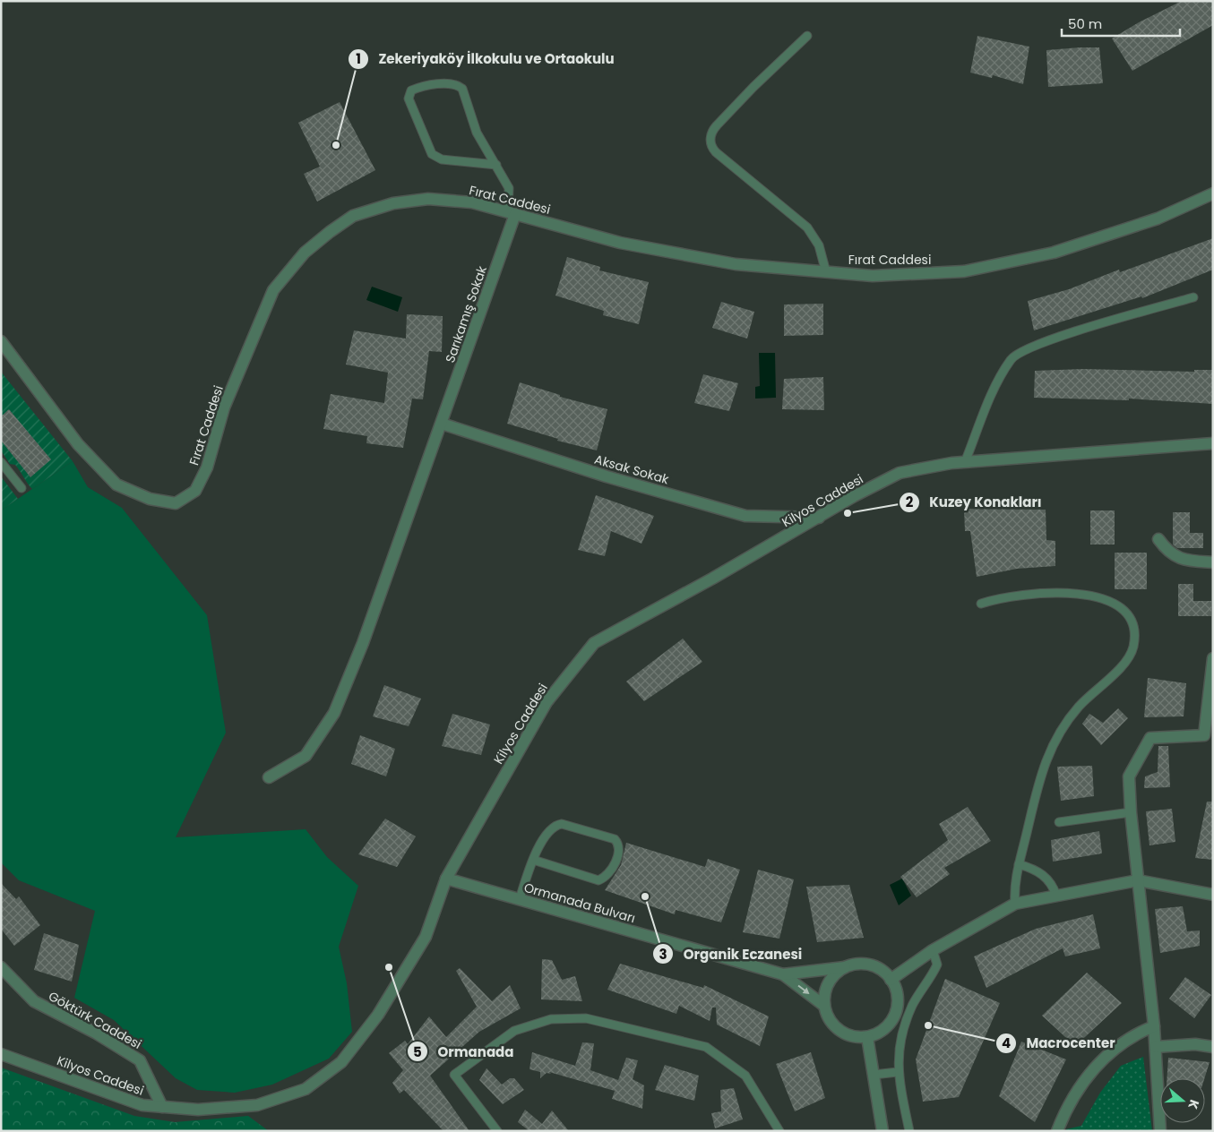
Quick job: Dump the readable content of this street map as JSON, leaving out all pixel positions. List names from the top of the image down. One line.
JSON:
{"streets":{"street":["Fırat Caddesi","Sarıkamış Sokak","Aksak Sokak","Kilyos Caddesi","Ormanada Bulvarı","Göktürk Caddesi"]},"crossings":[["Fırat Caddesi","Sarıkamış Sokak"],["Sarıkamış Sokak","Aksak Sokak"],["Aksak Sokak","Kilyos Caddesi"],["Kilyos Caddesi","Ormanada Bulvarı"],["Kilyos Caddesi","Göktürk Caddesi"]],"places":["Zekeriyaköy İlkokulu ve Ortaokulu","Kuzey Konakları","Organik Eczanesi","Ormanada","Macrocenter"],"scale_bar":"50 m","north":"right"}
